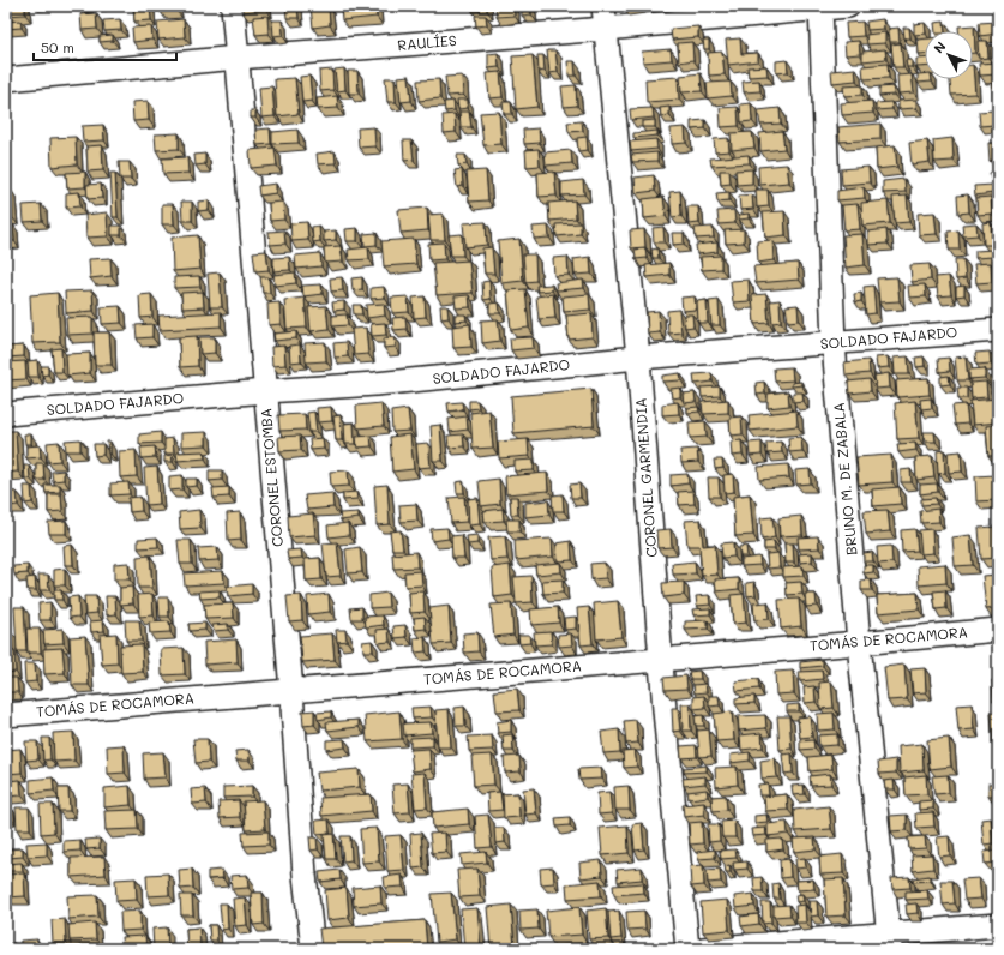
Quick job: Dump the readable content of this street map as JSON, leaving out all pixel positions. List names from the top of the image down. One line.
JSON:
{"streets":{"street":["RAULÍES","SOLDADO FAJARDO","CORONEL ESTOMBA","CORONEL GARMENDIA","BRUNO M. DE ZABALA","TOMÁS DE ROCAMORA"]},"crossings":[["RAULÍES","CORONEL ESTOMBA"],["RAULÍES","CORONEL GARMENDIA"],["RAULÍES","BRUNO M. DE ZABALA"],["SOLDADO FAJARDO","CORONEL ESTOMBA"],["SOLDADO FAJARDO","CORONEL GARMENDIA"],["SOLDADO FAJARDO","BRUNO M. DE ZABALA"],["CORONEL ESTOMBA","TOMÁS DE ROCAMORA"],["CORONEL GARMENDIA","TOMÁS DE ROCAMORA"],["BRUNO M. DE ZABALA","TOMÁS DE ROCAMORA"]],"scale_bar":"50 m","north":"top left"}
